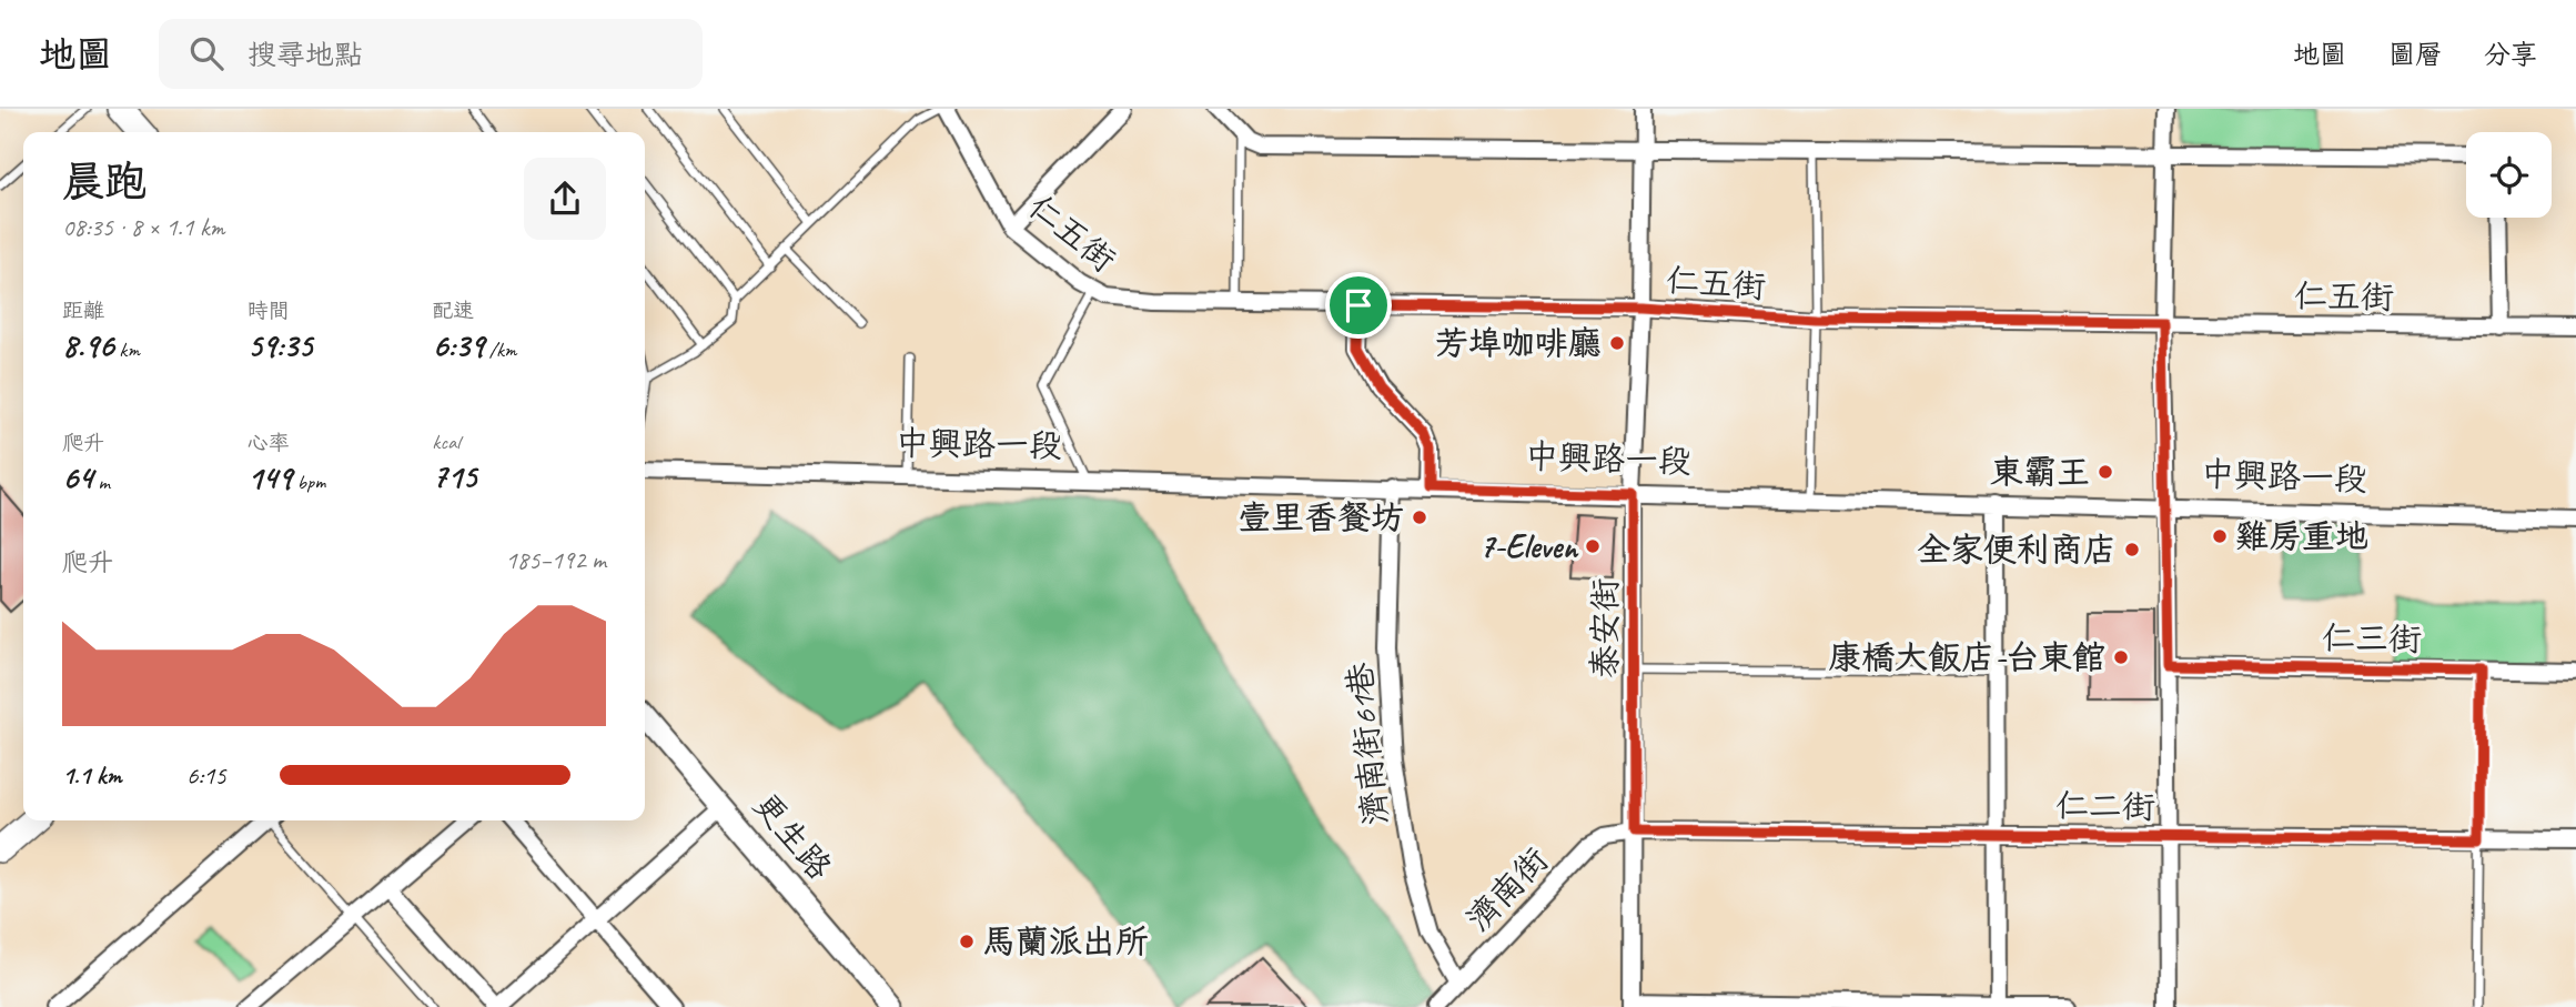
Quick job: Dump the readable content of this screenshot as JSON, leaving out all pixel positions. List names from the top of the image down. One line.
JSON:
{"streets":{"street":["仁五街","中興路一段","泰安街","仁三街","濟南街61巷","仁二街","更生路","濟南街"]},"crossings":[["仁五街","泰安街"],["中興路一段","泰安街"],["中興路一段","濟南街61巷"],["泰安街","仁二街"],["泰安街","濟南街"],["濟南街61巷","濟南街"],["仁二街","濟南街"]],"places":["芳埠咖啡廳","東霸王","壹里香餐坊","雞房重地","7-Eleven","全家便利商店","康橋大飯店-台東館","馬蘭派出所"],"page":{"header":"地圖","search":"搜尋地點","nav":["地圖","圖層","分享"],"heading":["晨跑","08:35 · 8 × 1.1 km"],"stats":[["距離","8.96 km"],["時間","59:35"],["配速","6:39 /km"],["爬升","64 m"],["心率","149 bpm"],["kcal","715"]],"chart":["爬升","185–192 m"],"list":[{"name":"1.1 km","note":"6:15"}]}}
